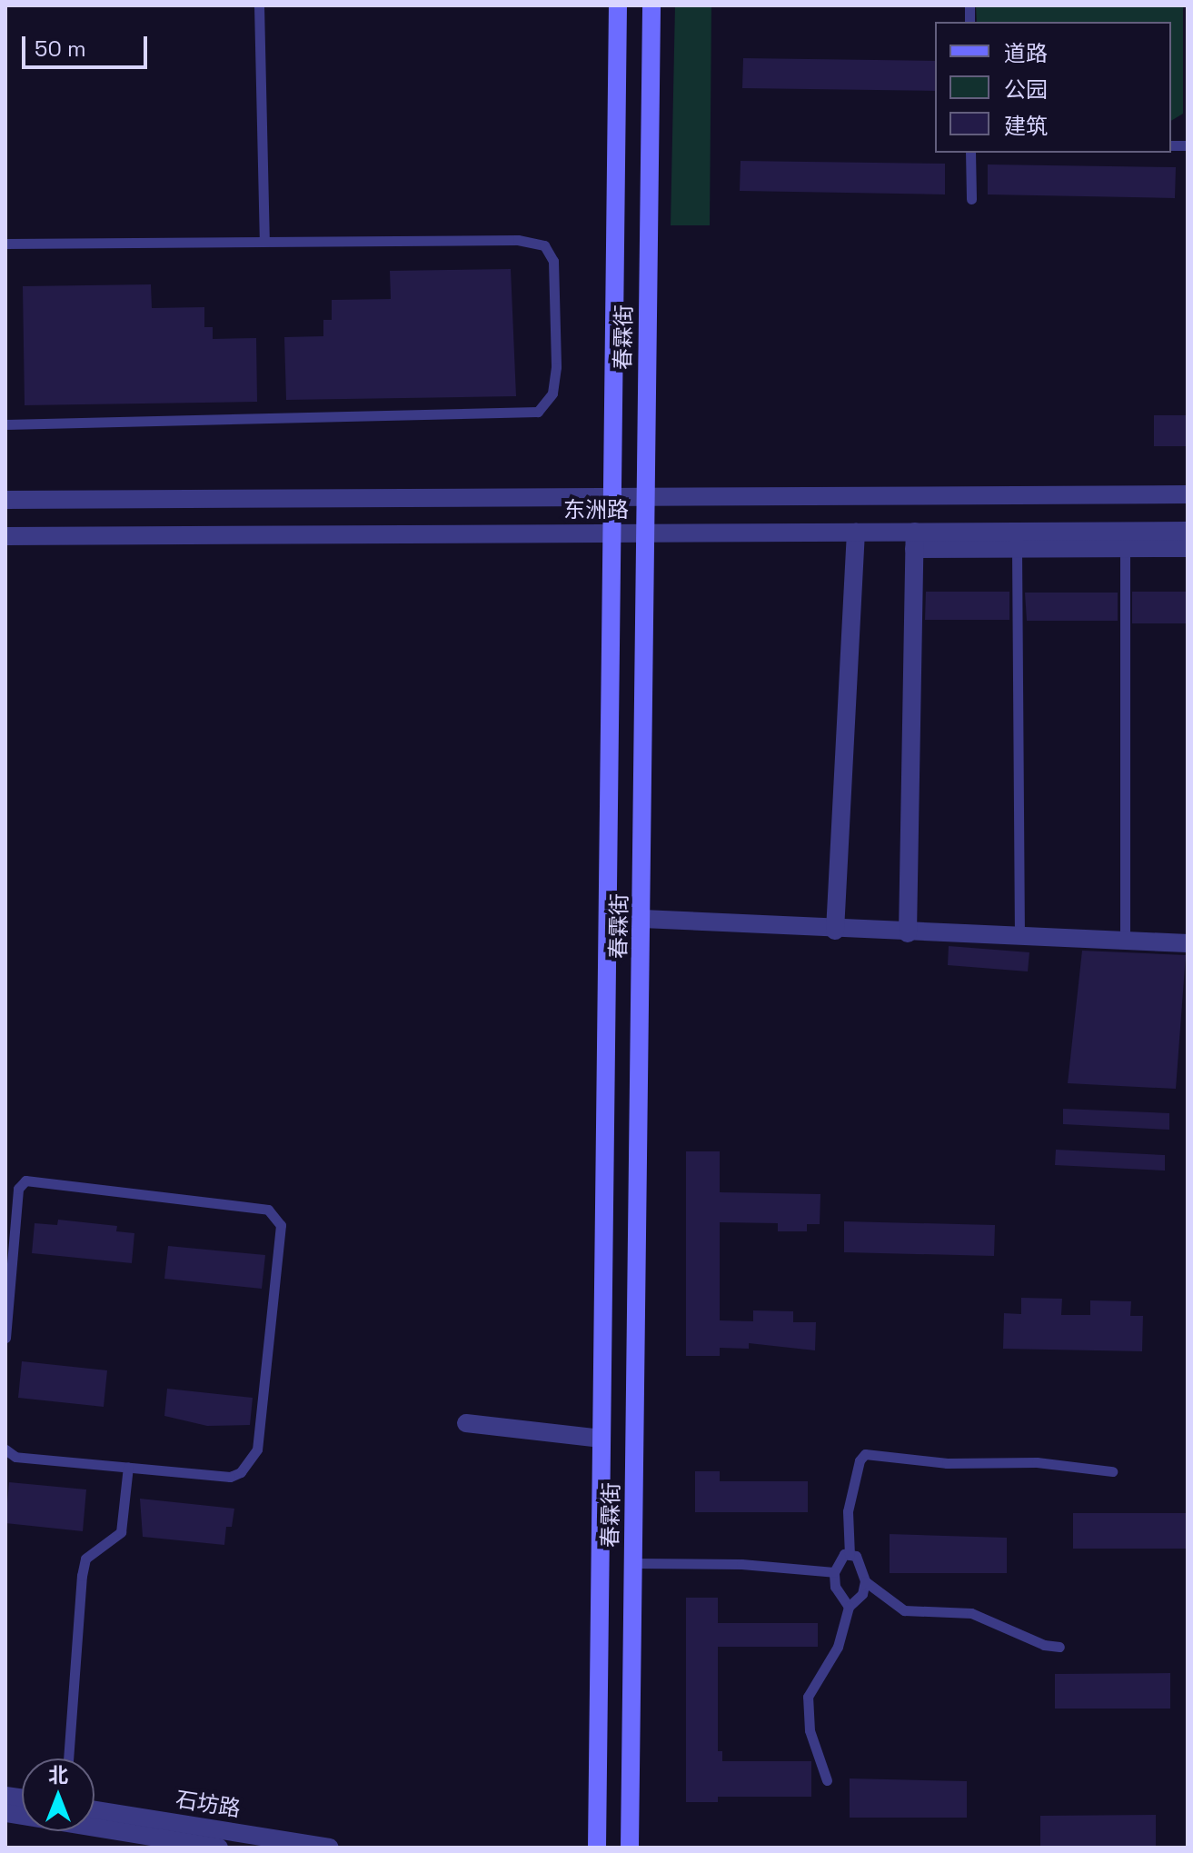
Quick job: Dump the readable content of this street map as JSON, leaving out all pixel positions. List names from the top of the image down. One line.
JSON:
{"streets":{"main road":["春霖街"],"street":["东洲路","石坊路"]},"crossings":[["春霖街","东洲路"]],"legend":["道路","公园","建筑"],"scale_bar":"50 m","north":"top"}
